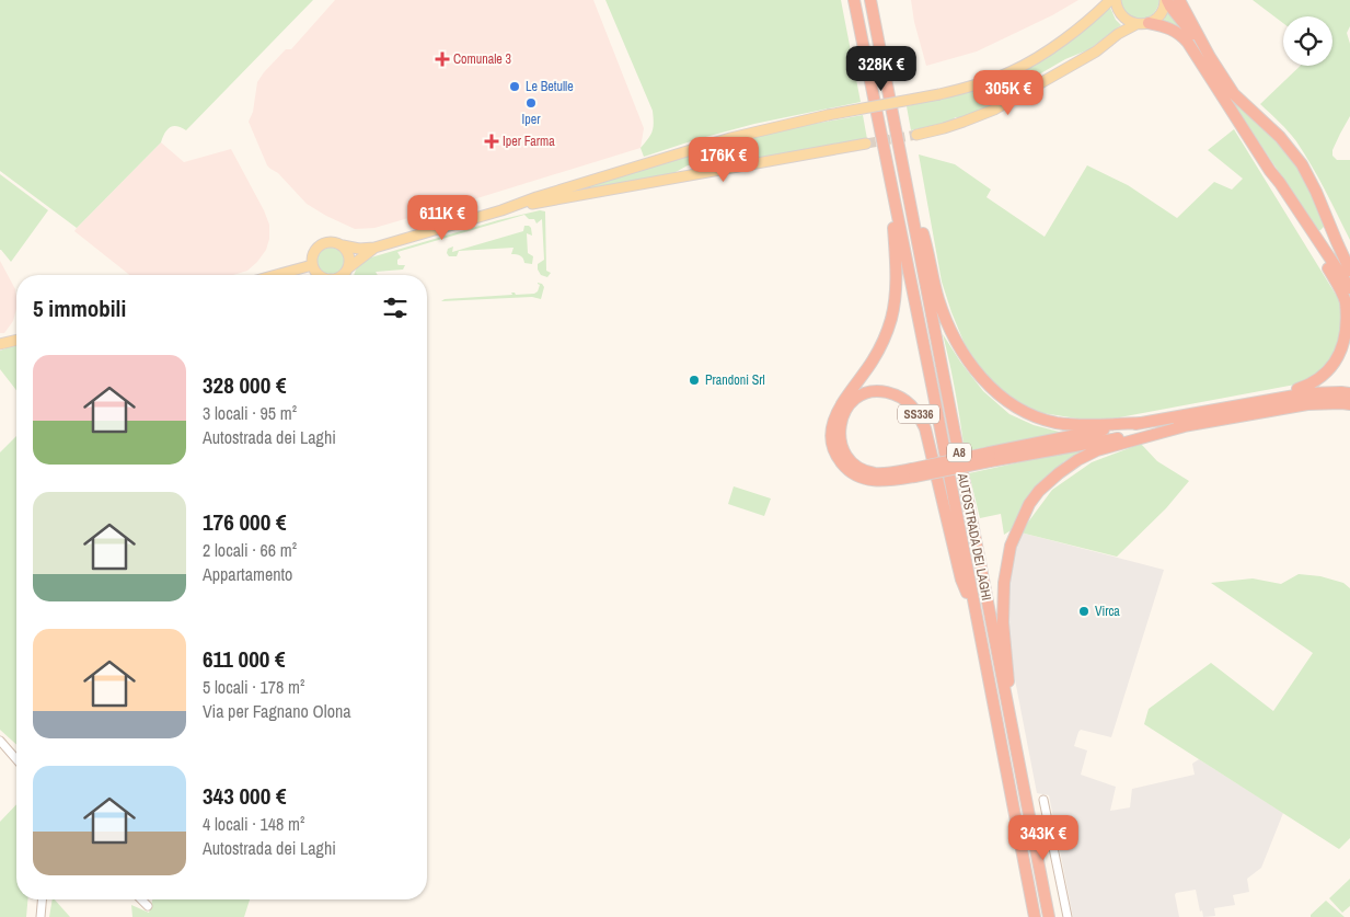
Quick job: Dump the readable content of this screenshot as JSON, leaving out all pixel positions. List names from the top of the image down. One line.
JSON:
{"streets":{"highway":["SS336","A8","AUTOSTRADA DEI LAGHI"]},"crossings":[["SS336","AUTOSTRADA DEI LAGHI"]],"places":{"health":["Comunale 3","Iper Farma"],"other":["Le Betulle","Iper","Prandoni Srl","Virca"]},"page":{"price":["328K €","305K €","176K €","611K €","343K €"],"heading":"5 immobili","list":[{"name":"328 000 €","note":"3 locali · 95 m² · Autostrada dei Laghi"},{"name":"176 000 €","note":"2 locali · 66 m² · Appartamento"},{"name":"611 000 €","note":"5 locali · 178 m² · Via per Fagnano Olona"},{"name":"343 000 €","note":"4 locali · 148 m² · Autostrada dei Laghi"}]}}
